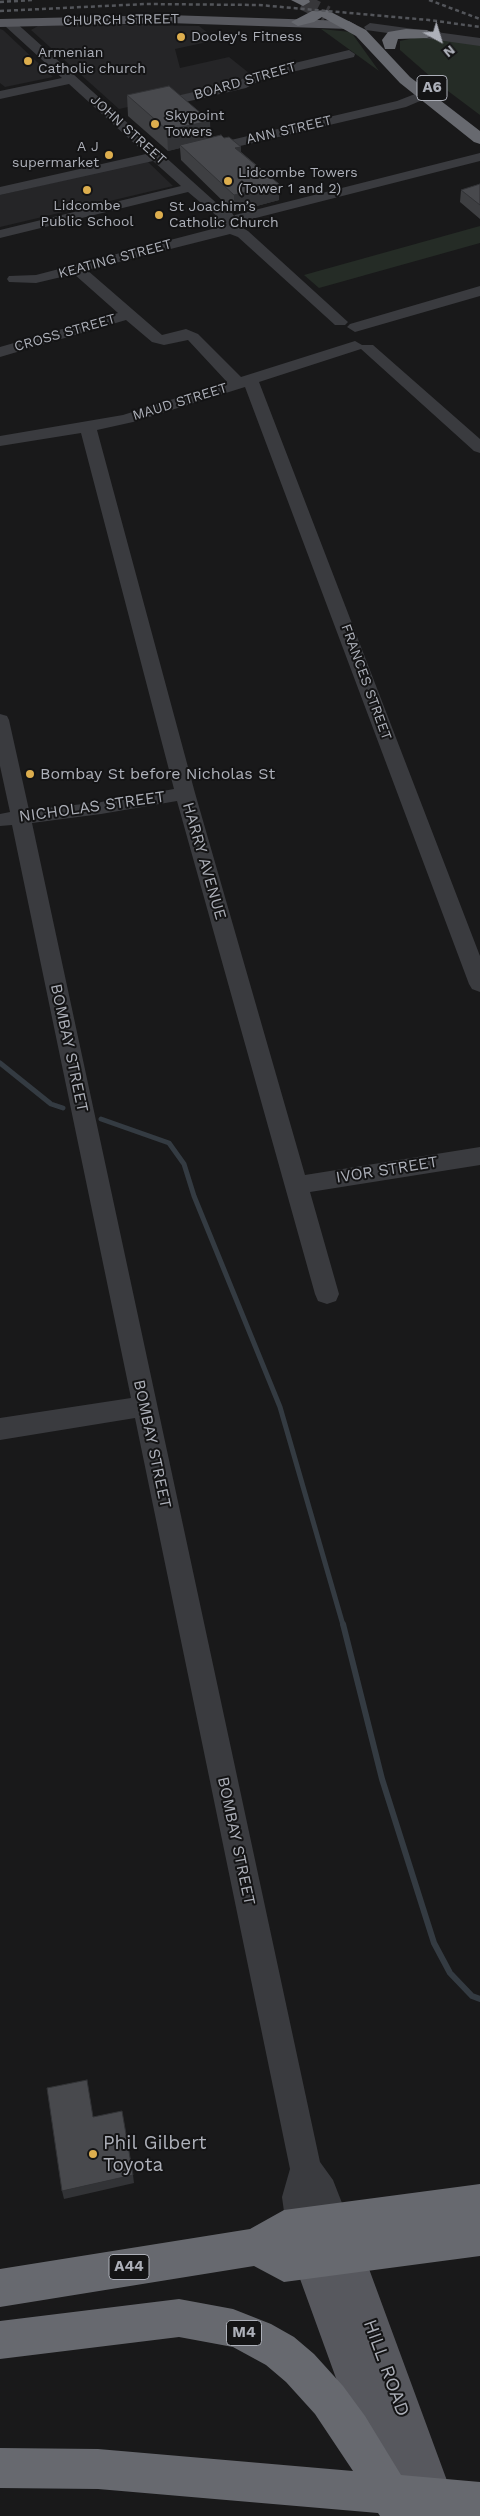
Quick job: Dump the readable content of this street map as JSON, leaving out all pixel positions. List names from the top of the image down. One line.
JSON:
{"streets":{"highway":["A6","A44","M4"],"main road":["CHURCH STREET","HILL ROAD"],"street":["BOARD STREET","JOHN STREET","ANN STREET","KEATING STREET","CROSS STREET","MAUD STREET","FRANCES STREET","NICHOLAS STREET","HARRY AVENUE","BOMBAY STREET","IVOR STREET"]},"crossings":[["CHURCH STREET","A6"],["CHURCH STREET","JOHN STREET"],["BOARD STREET","JOHN STREET"],["JOHN STREET","ANN STREET"],["JOHN STREET","KEATING STREET"],["JOHN STREET","MAUD STREET"],["MAUD STREET","FRANCES STREET"],["MAUD STREET","HARRY AVENUE"],["NICHOLAS STREET","HARRY AVENUE"],["NICHOLAS STREET","BOMBAY STREET"],["HARRY AVENUE","IVOR STREET"],["BOMBAY STREET","A44"],["BOMBAY STREET","HILL ROAD"],["A44","HILL ROAD"],["M4","HILL ROAD"]],"places":["Dooley's Fitness","Armenian Catholic church","Skypoint Towers","A J supermarket","Lidcombe Towers (Tower 1 and 2)","Lidcombe Public School","St Joachim’s Catholic Church","Bombay St before Nicholas St","Phil Gilbert Toyota"],"north":"bottom right"}
